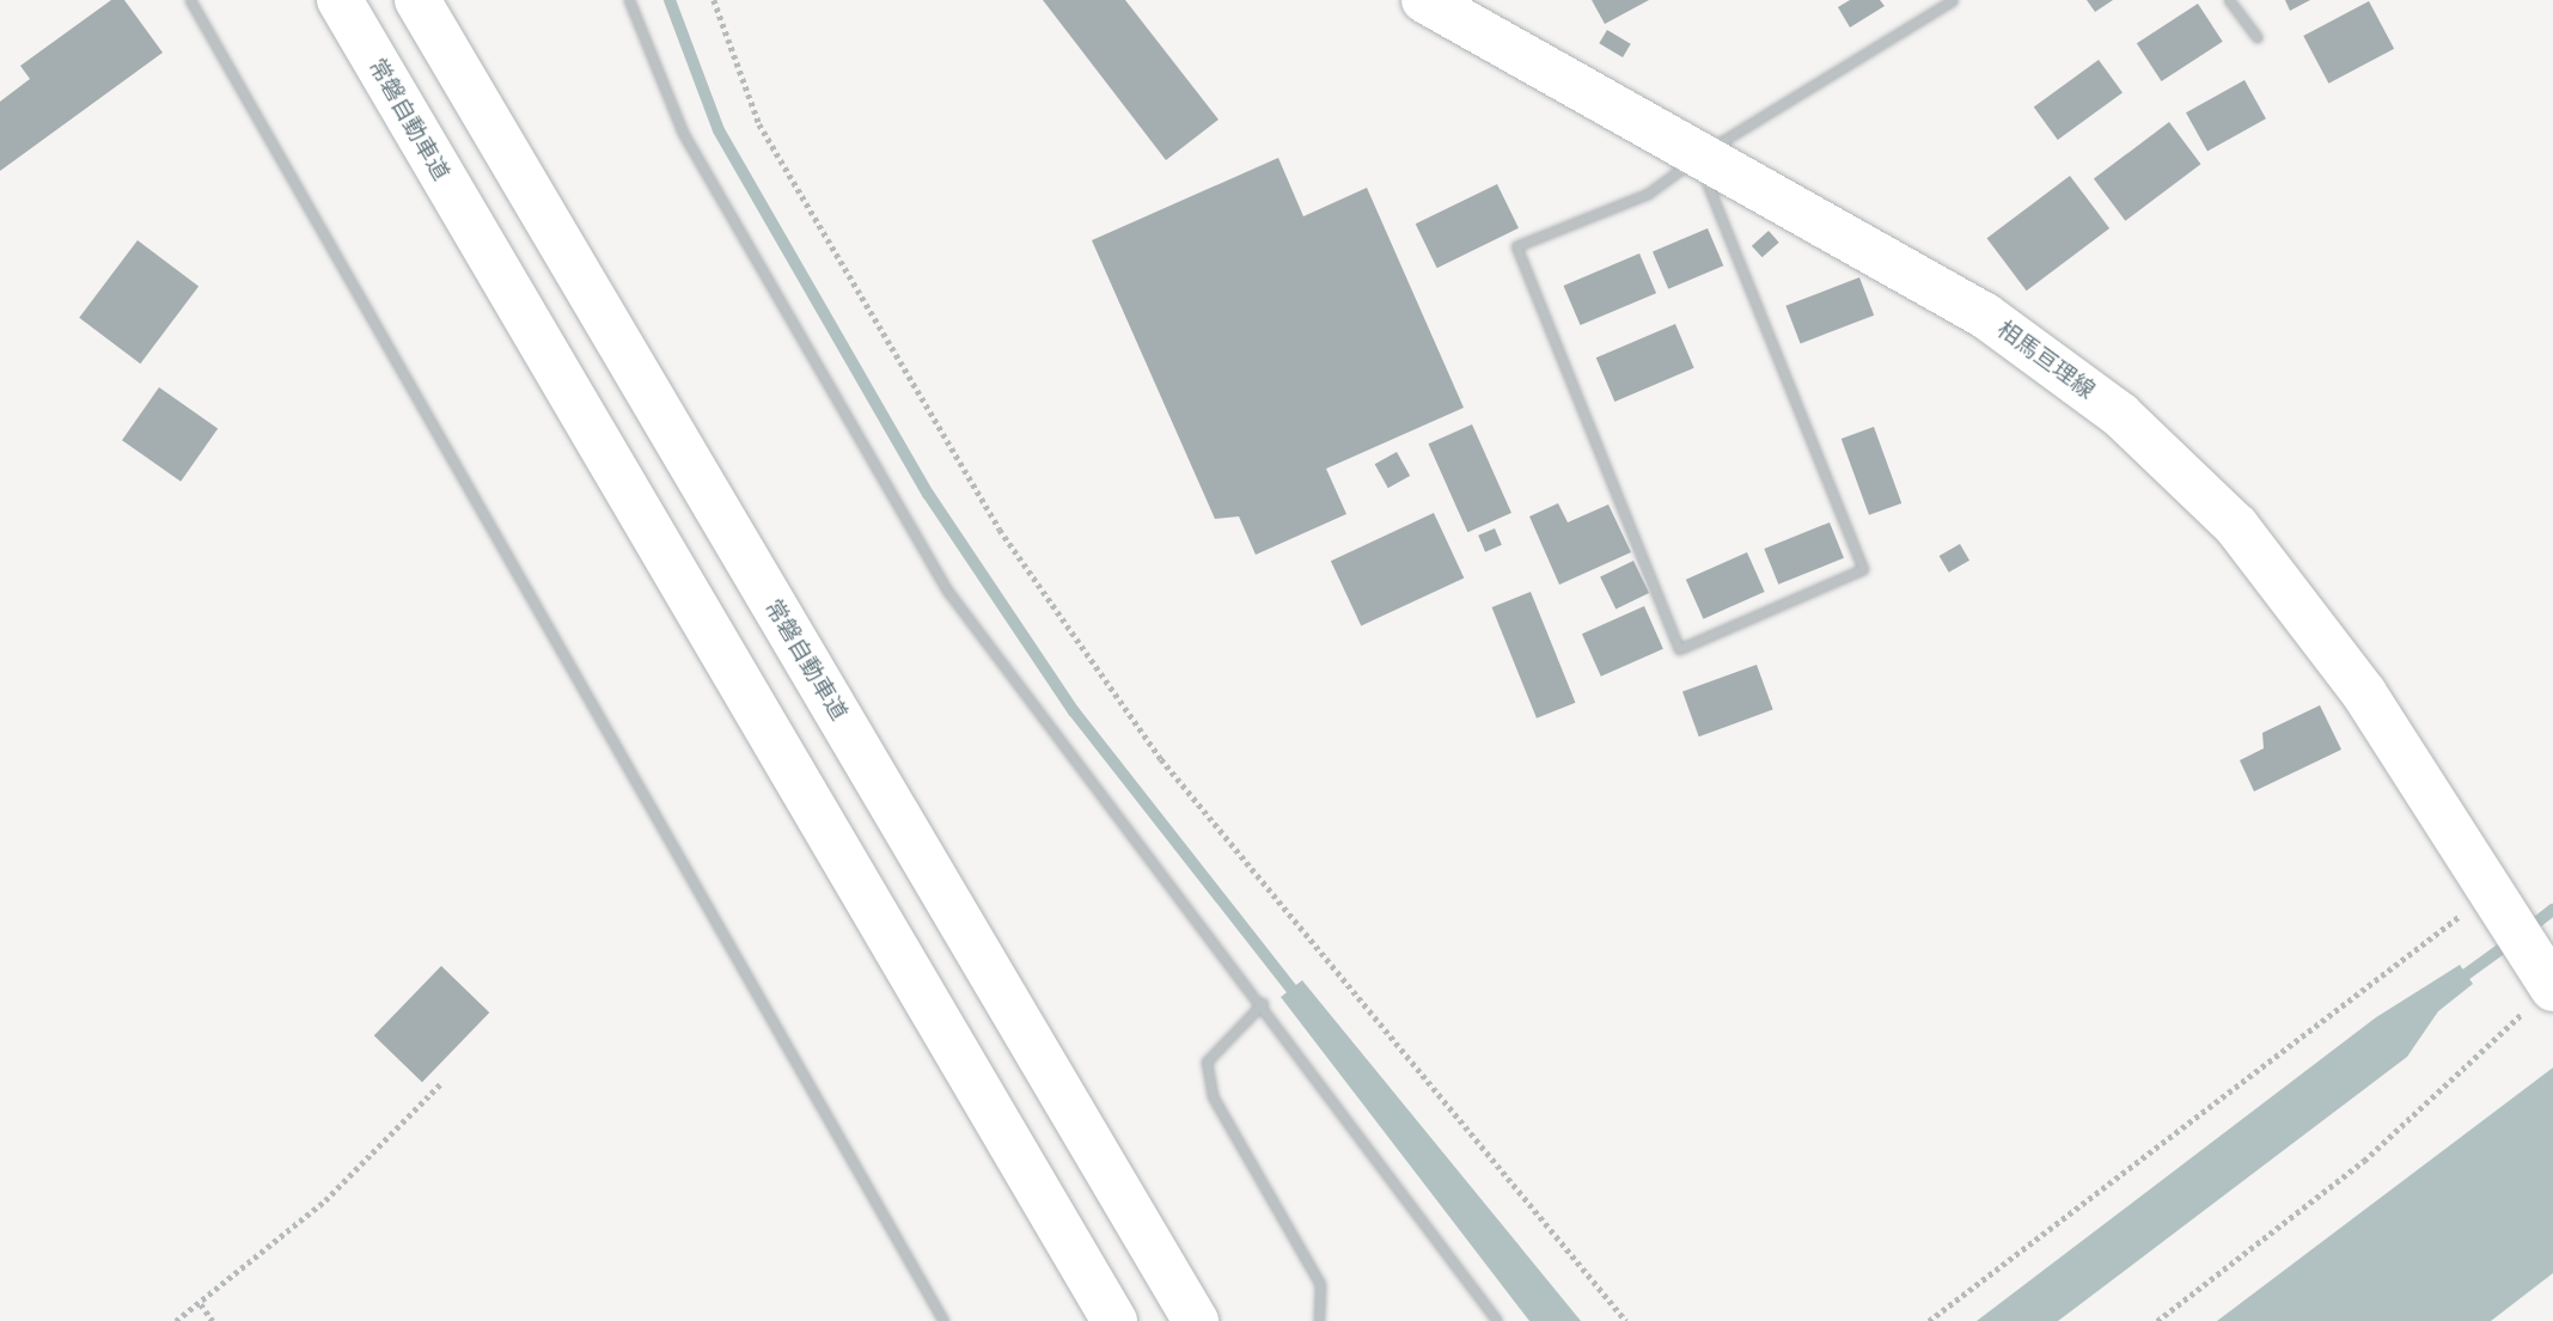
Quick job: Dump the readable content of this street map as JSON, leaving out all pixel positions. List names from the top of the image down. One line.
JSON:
{"streets":{"main road":["常磐自動車道","相馬亘理線"]}}
